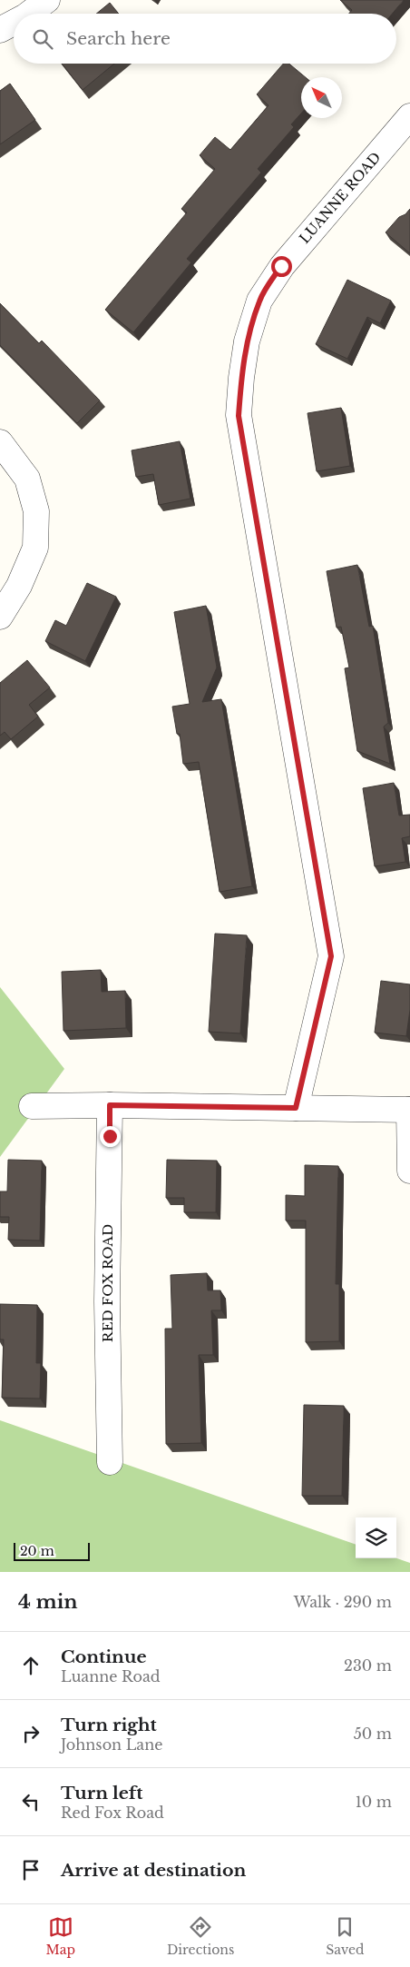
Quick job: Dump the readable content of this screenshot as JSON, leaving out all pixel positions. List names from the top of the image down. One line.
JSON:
{"streets":{"street":["LUANNE ROAD","RED FOX ROAD"]},"scale_bar":"20 m","north":"top left","page":{"search":"Search here","scale":"20 m","heading":["4 min","Walk · 290 m"],"list":[["Continue","Luanne Road","230 m"],["Turn right","Johnson Lane","50 m"],["Turn left","Red Fox Road","10 m"],"Arrive at destination"],"nav":["Map","Directions","Saved"]}}
